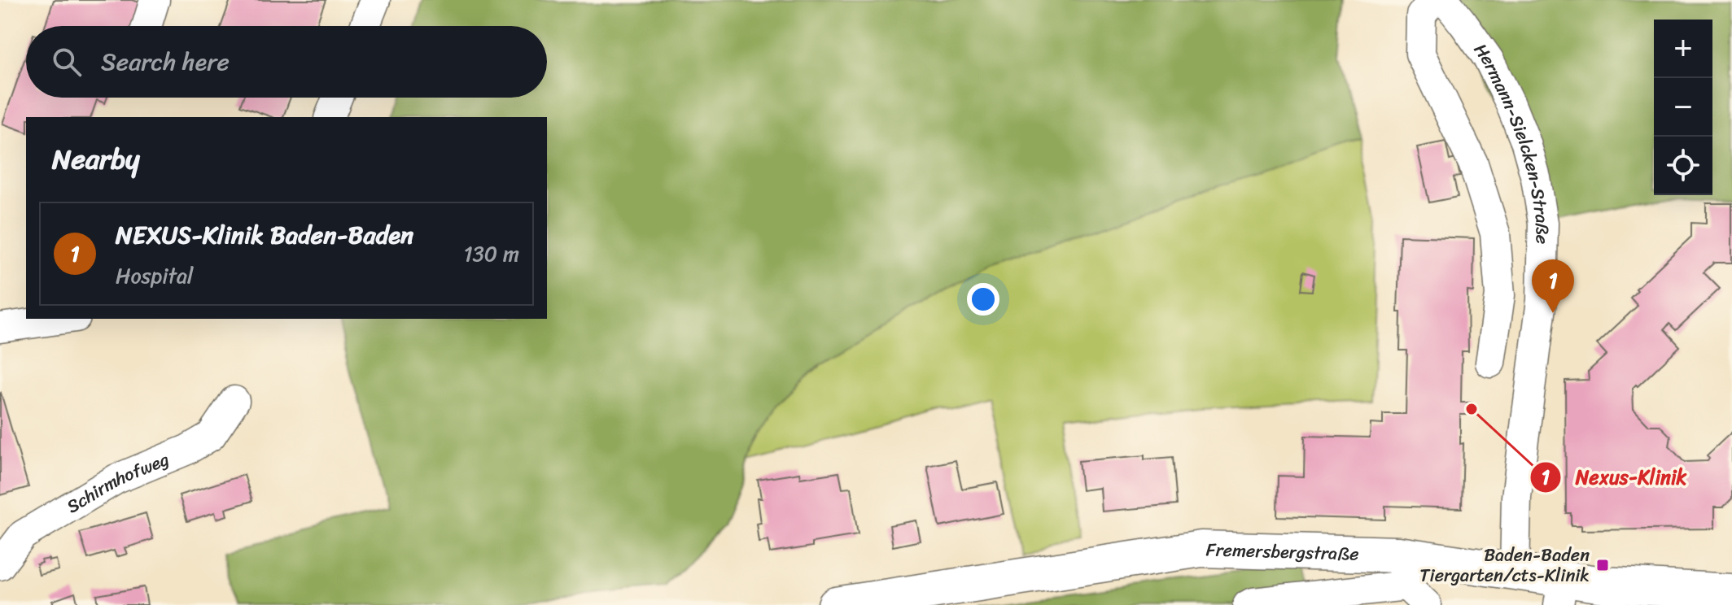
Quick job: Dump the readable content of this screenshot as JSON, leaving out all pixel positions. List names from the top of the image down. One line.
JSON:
{"streets":{"main road":["Fremersbergstraße"],"street":["Hermann-Sielcken-Straße","Schirmhofweg"]},"crossings":[["Hermann-Sielcken-Straße","Fremersbergstraße"]],"places":{"other":["Nexus-Klinik"],"transit":["Baden-Baden Tiergarten/cts-Klinik"]},"page":{"map_buttons":["+","−"],"search":"Search here","heading":"Nearby","list":[{"mark":"1","name":"NEXUS-Klinik Baden-Baden","note":"Hospital","value":"130 m"}],"pins":"1"}}
